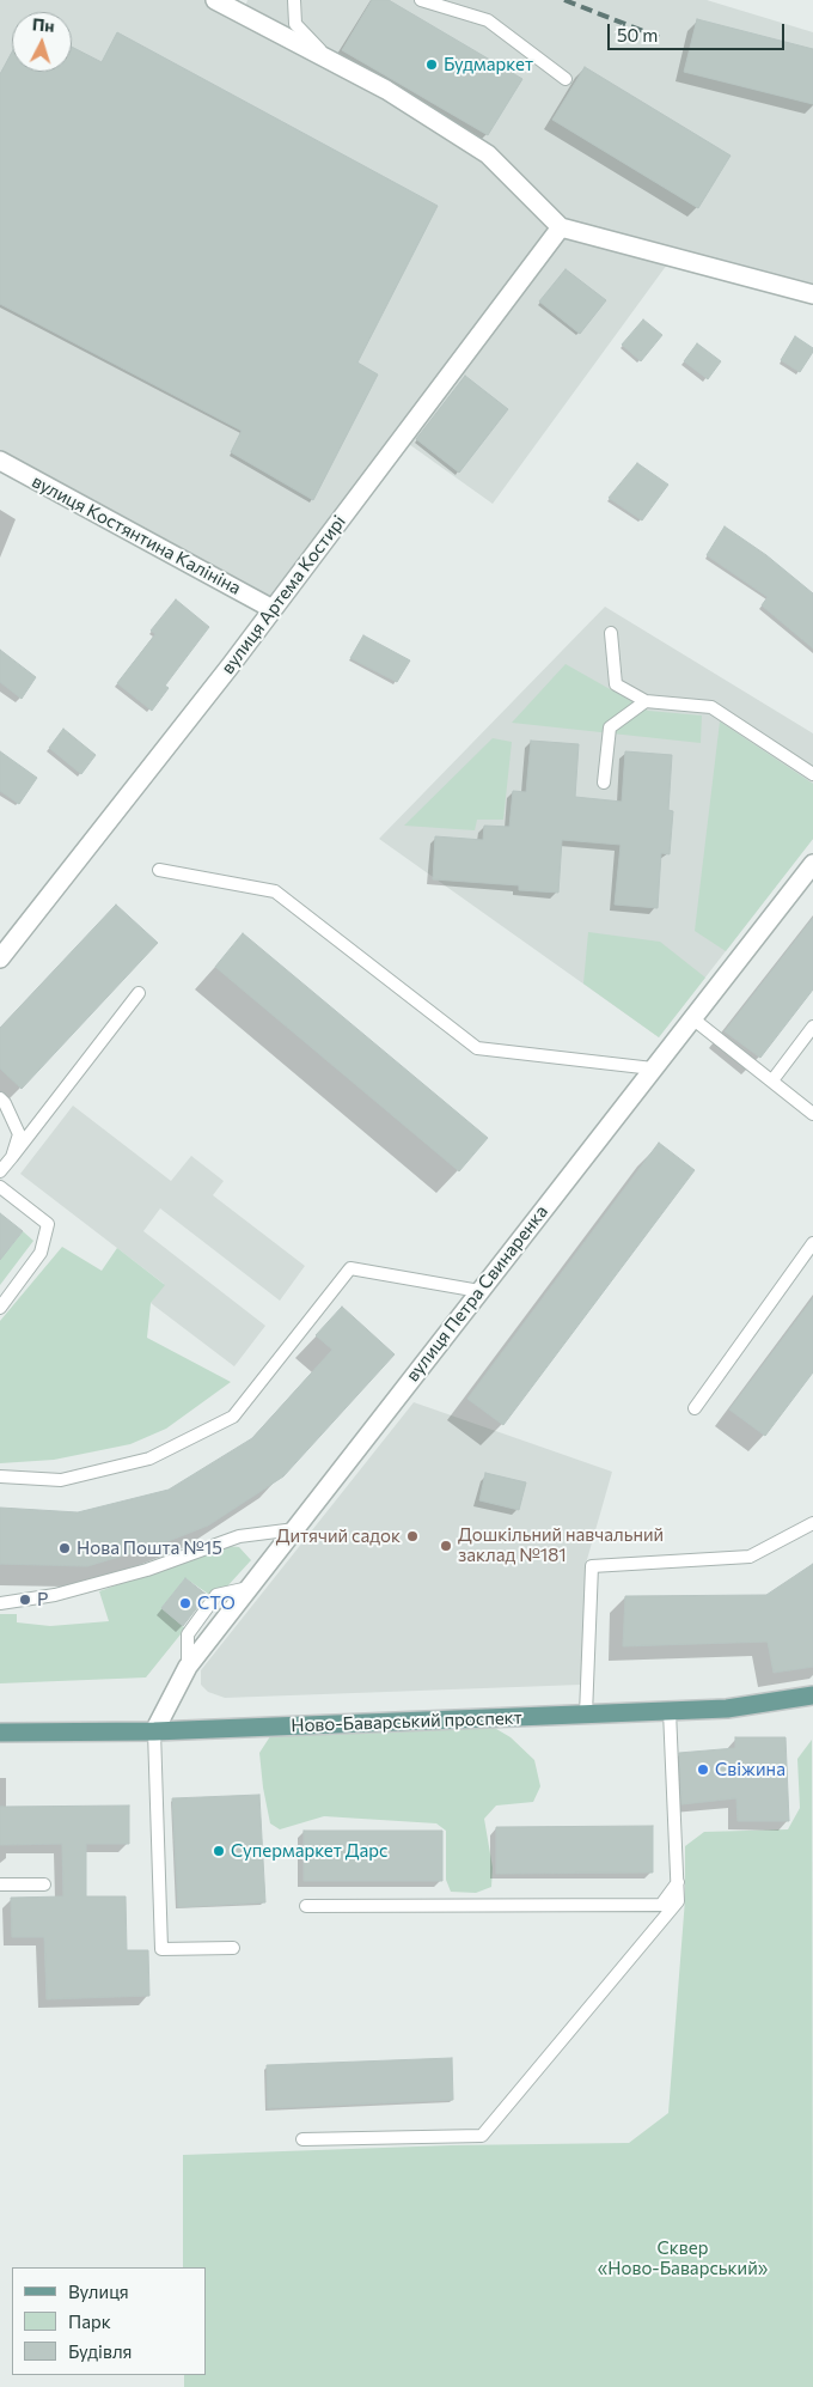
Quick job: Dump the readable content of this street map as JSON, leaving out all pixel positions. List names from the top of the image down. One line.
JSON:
{"streets":{"main road":["Ново-Баварський проспект"],"street":["вулиця Костянтина Калініна","вулиця Артема Костирі","вулиця Петра Свинаренка"]},"crossings":[["вулиця Костянтина Калініна","вулиця Артема Костирі"],["вулиця Петра Свинаренка","Ново-Баварський проспект"]],"parks":["Сквер «Ново-Баварський»"],"places":["Будмаркет","Дитячий садок","Дошкільний навчальний заклад №181","Нова Пошта №15","Р","СТО","Свіжина","Супермаркет Дарс"],"legend":["Вулиця","Парк","Будівля"],"scale_bar":"50 m","north":"top"}
